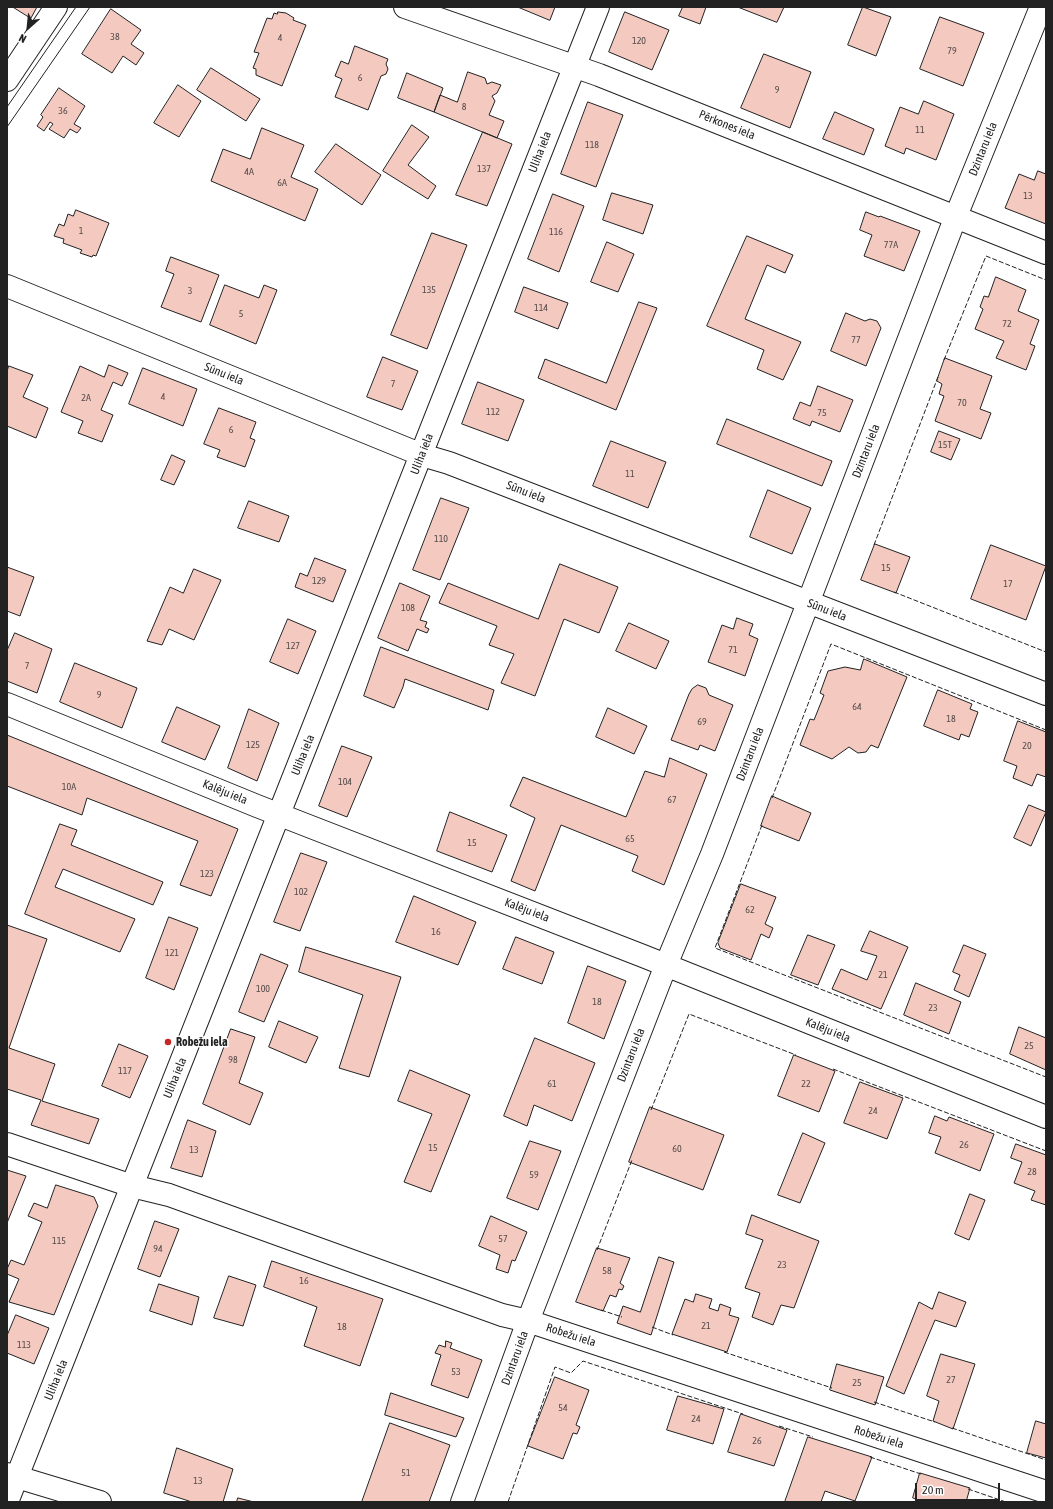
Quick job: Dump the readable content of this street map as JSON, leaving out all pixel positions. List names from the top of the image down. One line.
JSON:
{"streets":{"street":["Pērkones iela","Dzintaru iela","Uliha iela","Sūnu iela","Kalēju iela","Robežu iela"]},"crossings":[["Pērkones iela","Dzintaru iela"],["Pērkones iela","Uliha iela"],["Dzintaru iela","Sūnu iela"],["Dzintaru iela","Kalēju iela"],["Dzintaru iela","Robežu iela"],["Uliha iela","Sūnu iela"],["Uliha iela","Kalēju iela"],["Uliha iela","Robežu iela"]],"places":["Robežu iela"],"house_numbers":["38","4","120","79","6","9","8","36","11","118","137","4A","6A","13","1","116","77A","135","3","114","5","72","77","7","4","2A","70","112","75","6","15T","11","110","15","129","17","108","127","71","7","9","64","18","69","125","20","104","10A","67","65","15","123","102","62","16","121","21","100","18","23","25","98","117","61","22","24","26","15","60","13","28","59","57","115","94","23","58","16","21","18","113","53","27","25","54","24","26","51","13"],"scale_bar":"20 m","north":"bottom left"}
